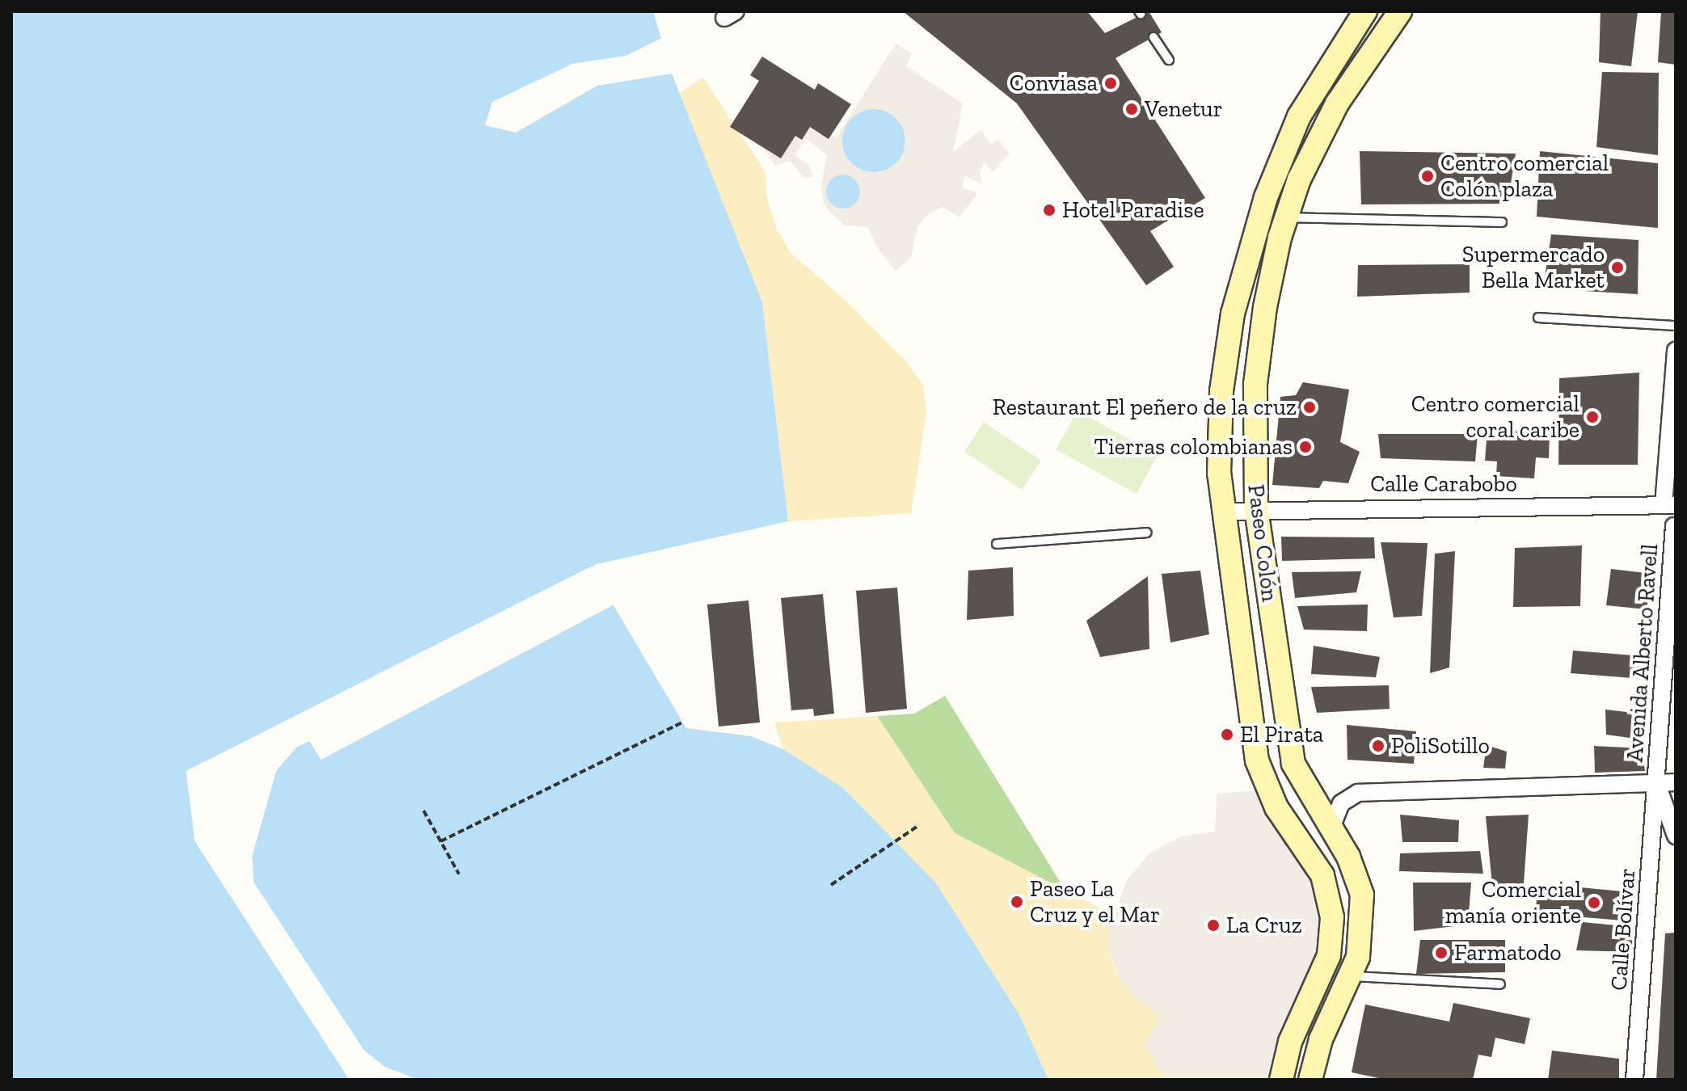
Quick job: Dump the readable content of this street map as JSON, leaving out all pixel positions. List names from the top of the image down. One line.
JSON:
{"streets":{"street":["Calle Carabobo","Paseo Colón","Avenida Alberto Ravell","Calle Bolívar"]},"crossings":[["Calle Carabobo","Paseo Colón"],["Avenida Alberto Ravell","Calle Bolívar"]],"places":["Conviasa","Venetur","Centro comercial Colón plaza","Hotel Paradise","Supermercado Bella Market","Restaurant El peñero de la cruz","Centro comercial coral caribe","Tierras colombianas","El Pirata","PoliSotillo","Paseo La Cruz y el Mar","Comercial manía oriente","La Cruz","Farmatodo"]}
